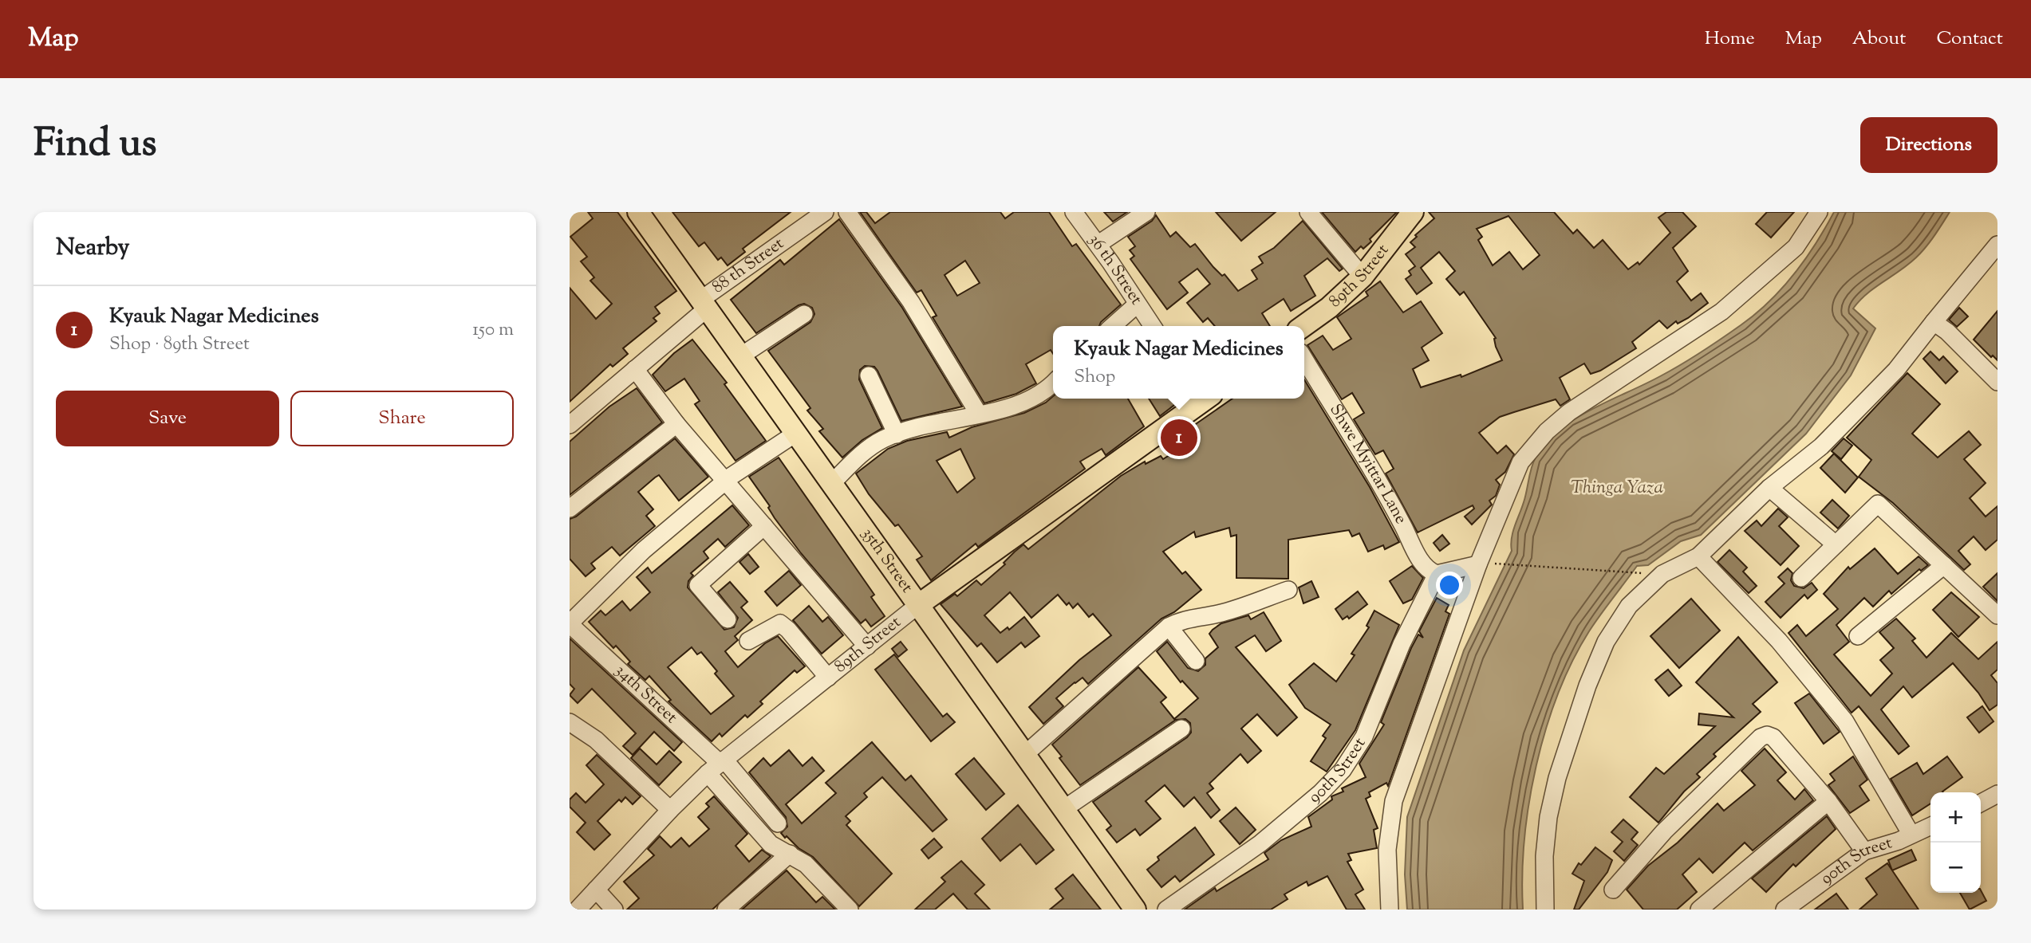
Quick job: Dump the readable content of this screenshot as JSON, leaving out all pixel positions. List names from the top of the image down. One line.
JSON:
{"streets":{"main road":["89th Street","35th Street"],"street":["88 th Street","36 th Street","Shwe Myittar Lane","34th Street","90th Street"]},"crossings":[["88 th Street","35th Street"],["89th Street","35th Street"],["89th Street","34th Street"],["Shwe Myittar Lane","90th Street"]],"water":["Thinga Yaza"],"page":{"header":"Map","nav":["Home","Map","About","Contact"],"title":"Find us","buttons":["Directions",["Save","Share"]],"heading":"Nearby","list":[{"mark":"1","name":"Kyauk Nagar Medicines","note":"Shop · 89th Street","value":"150 m"}],"popup":["Kyauk Nagar Medicines","Shop"],"pins":"1","map_buttons":["+","−"]}}
